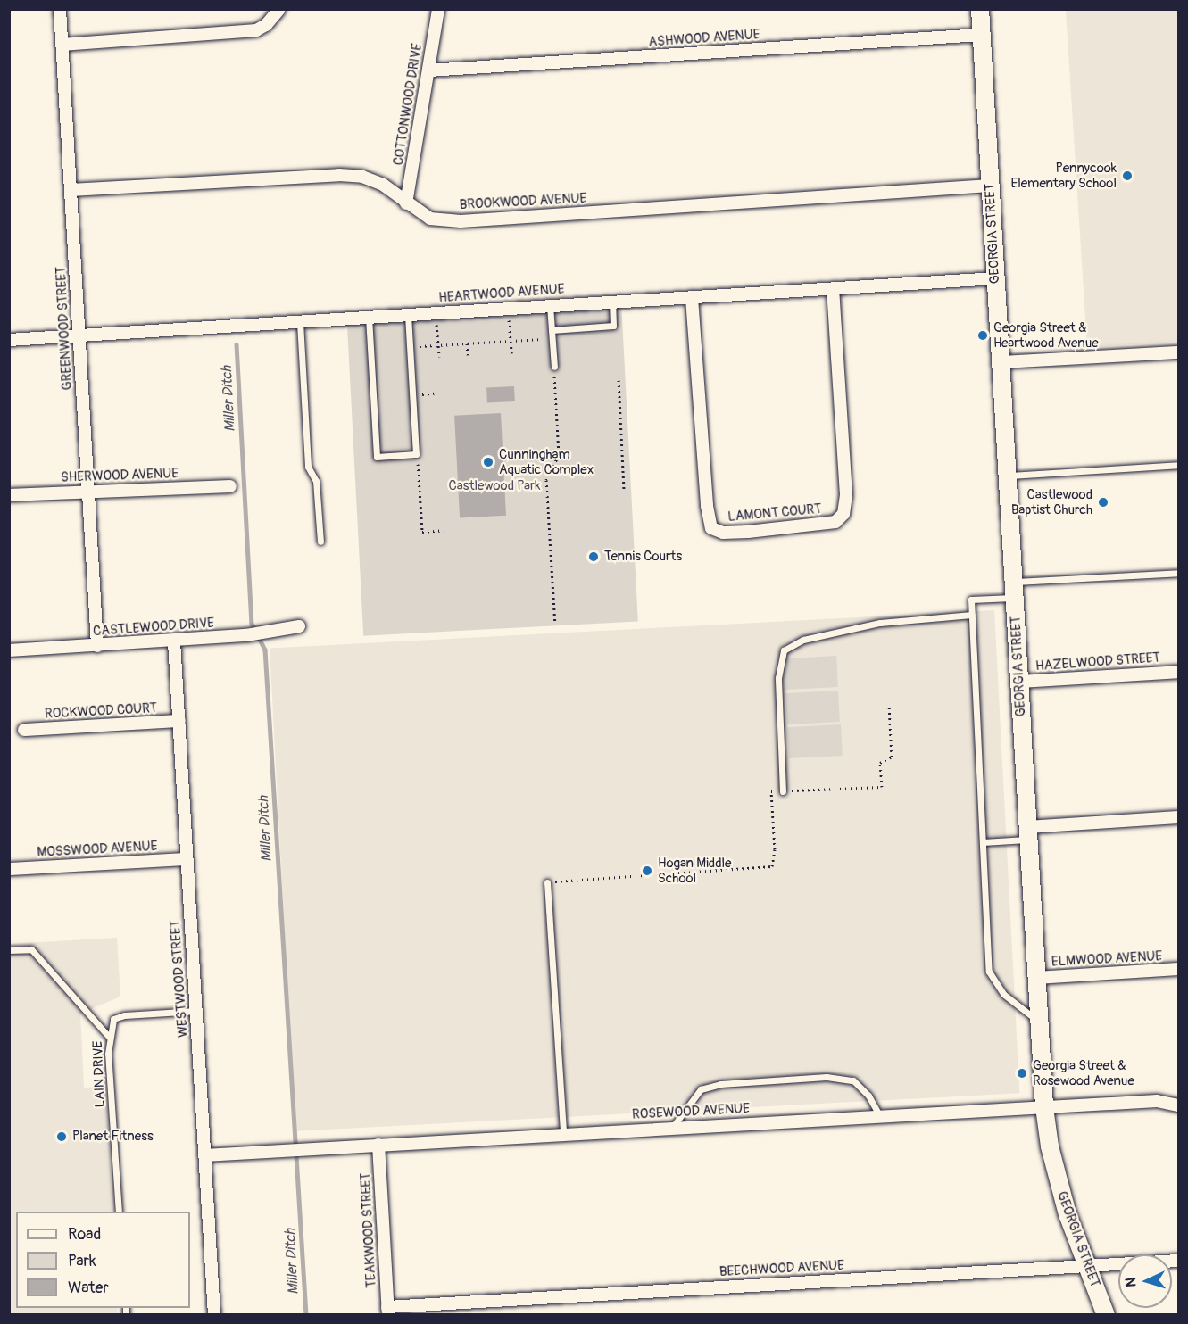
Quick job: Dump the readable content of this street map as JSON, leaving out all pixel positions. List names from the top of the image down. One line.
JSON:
{"streets":{"main road":["GEORGIA STREET"],"street":["ASHWOOD AVENUE","COTTONWOOD DRIVE","BROOKWOOD AVENUE","HEARTWOOD AVENUE","GREENWOOD STREET","SHERWOOD AVENUE","LAMONT COURT","CASTLEWOOD DRIVE","HAZELWOOD STREET","ROCKWOOD COURT","MOSSWOOD AVENUE","ELMWOOD AVENUE","WESTWOOD STREET","ROSEWOOD AVENUE","TEAKWOOD STREET","BEECHWOOD AVENUE"],"lane":["LAIN DRIVE"]},"crossings":[["ASHWOOD AVENUE","COTTONWOOD DRIVE"],["ASHWOOD AVENUE","GEORGIA STREET"],["COTTONWOOD DRIVE","BROOKWOOD AVENUE"],["BROOKWOOD AVENUE","GEORGIA STREET"],["BROOKWOOD AVENUE","GREENWOOD STREET"],["GEORGIA STREET","HEARTWOOD AVENUE"],["GEORGIA STREET","HAZELWOOD STREET"],["GEORGIA STREET","ELMWOOD AVENUE"],["GEORGIA STREET","ROSEWOOD AVENUE"],["GEORGIA STREET","BEECHWOOD AVENUE"],["HEARTWOOD AVENUE","GREENWOOD STREET"],["HEARTWOOD AVENUE","LAMONT COURT"],["GREENWOOD STREET","SHERWOOD AVENUE"],["GREENWOOD STREET","CASTLEWOOD DRIVE"],["CASTLEWOOD DRIVE","WESTWOOD STREET"],["ROCKWOOD COURT","WESTWOOD STREET"],["MOSSWOOD AVENUE","WESTWOOD STREET"],["WESTWOOD STREET","LAIN DRIVE"],["WESTWOOD STREET","ROSEWOOD AVENUE"],["ROSEWOOD AVENUE","TEAKWOOD STREET"],["TEAKWOOD STREET","BEECHWOOD AVENUE"]],"water":["Miller Ditch"],"parks":["Castlewood Park"],"places":["Pennycook Elementary School","Georgia Street & Heartwood Avenue","Cunningham Aquatic Complex","Castlewood Baptist Church","Tennis Courts","Hogan Middle School","Georgia Street & Rosewood Avenue","Planet Fitness"],"legend":["Road","Park","Water"],"north":"left"}
